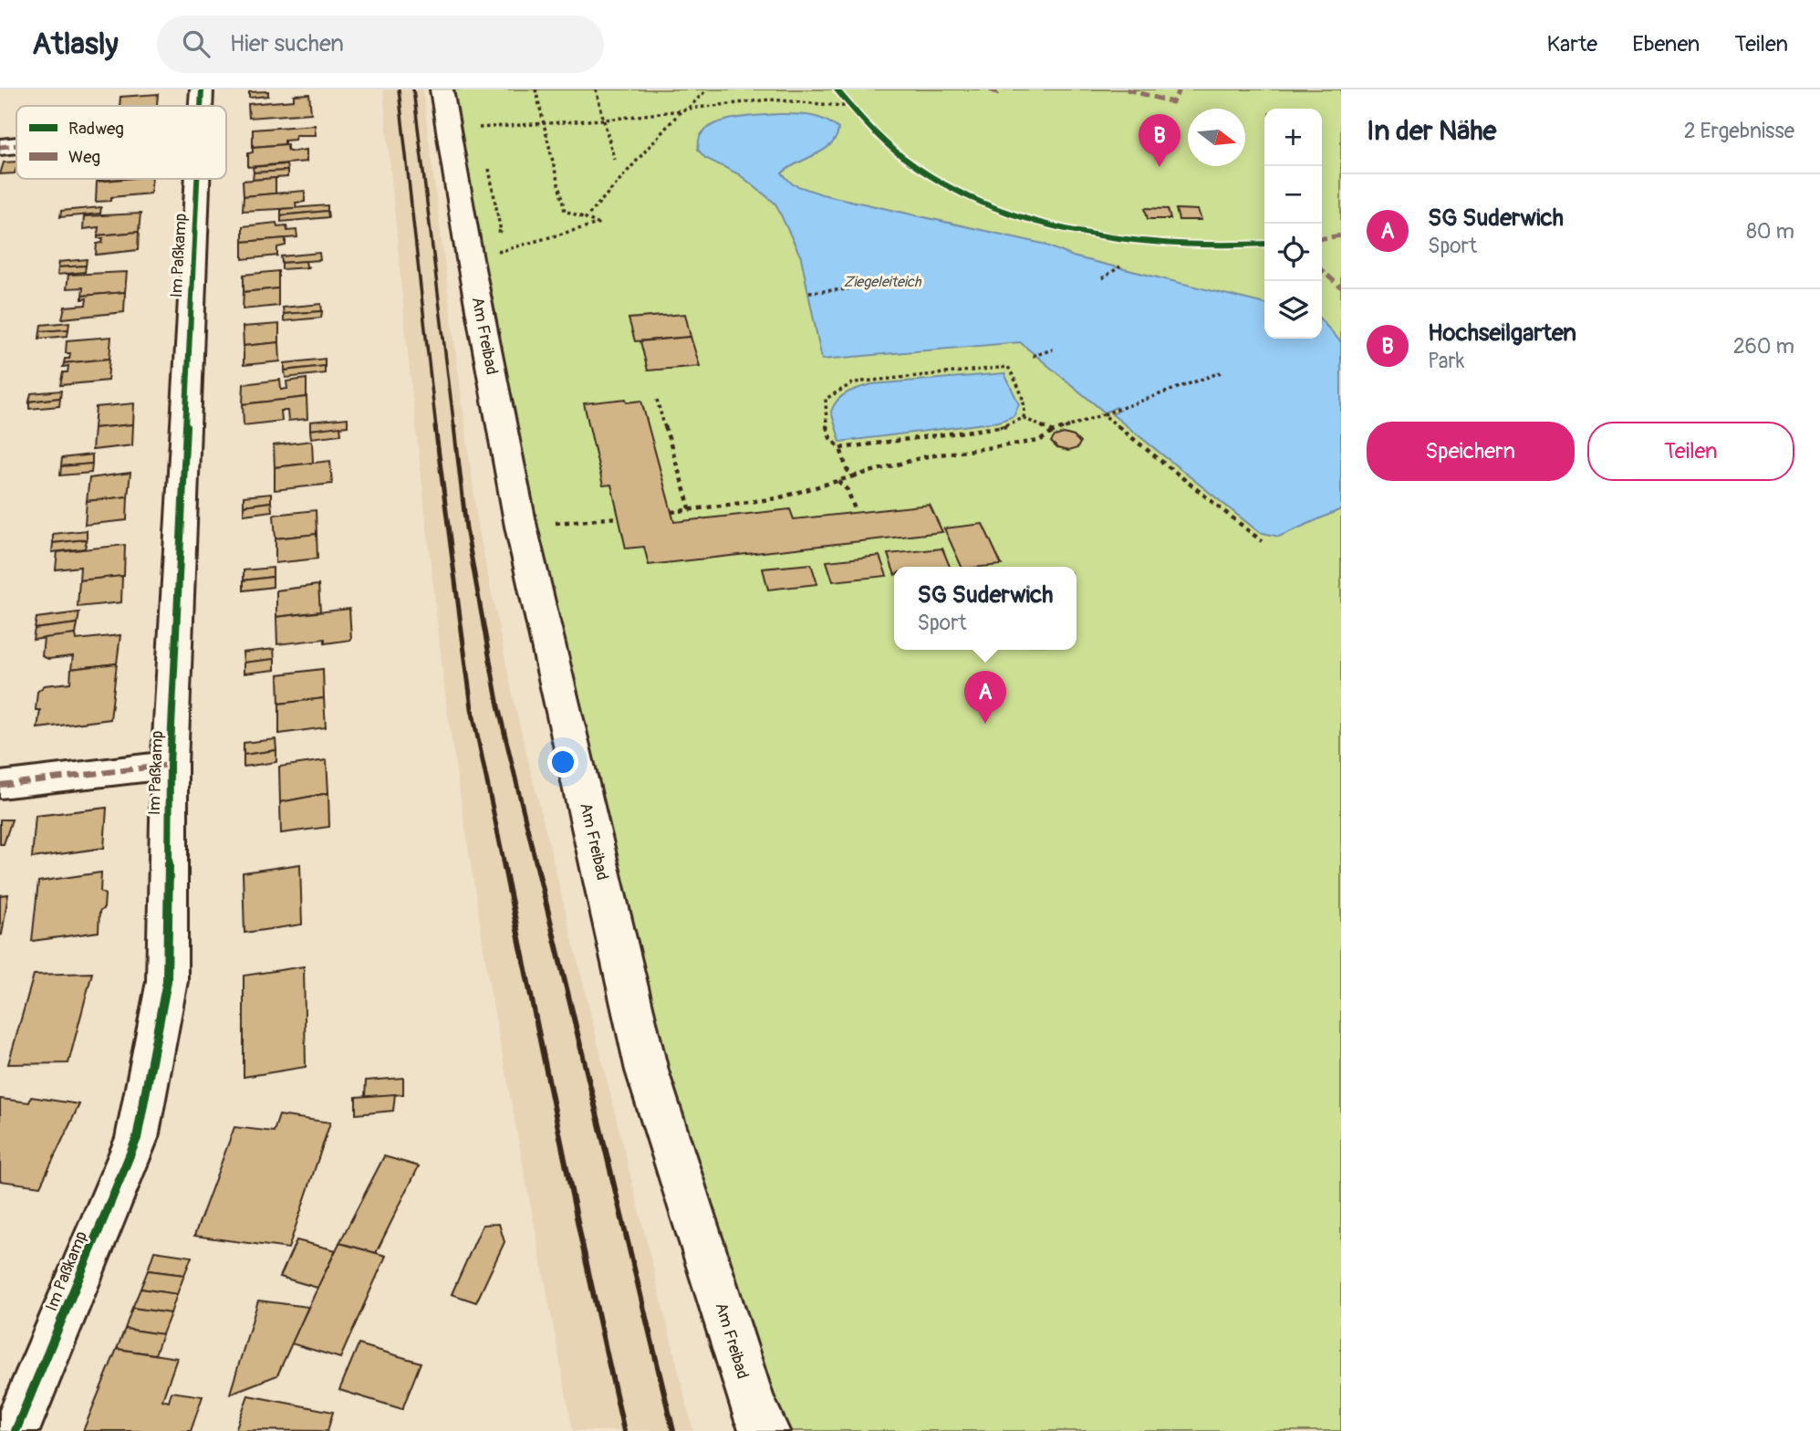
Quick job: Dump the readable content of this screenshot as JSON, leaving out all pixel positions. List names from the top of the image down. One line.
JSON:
{"streets":{"street":["Im Paßkamp","Am Freibad"]},"water":["Ziegeleiteich"],"legend":["Radweg","Weg"],"north":"right","page":{"header":"Atlasly","search":"Hier suchen","nav":["Karte","Ebenen","Teilen"],"heading":["In der Nähe","2 Ergebnisse"],"map_buttons":["+","−"],"pins":["B","A"],"list":[{"mark":"A","name":"SG Suderwich","note":"Sport","value":"80 m"},{"mark":"B","name":"Hochseilgarten","note":"Park","value":"260 m"}],"buttons":["Speichern","Teilen"],"popup":["SG Suderwich","Sport"]}}
